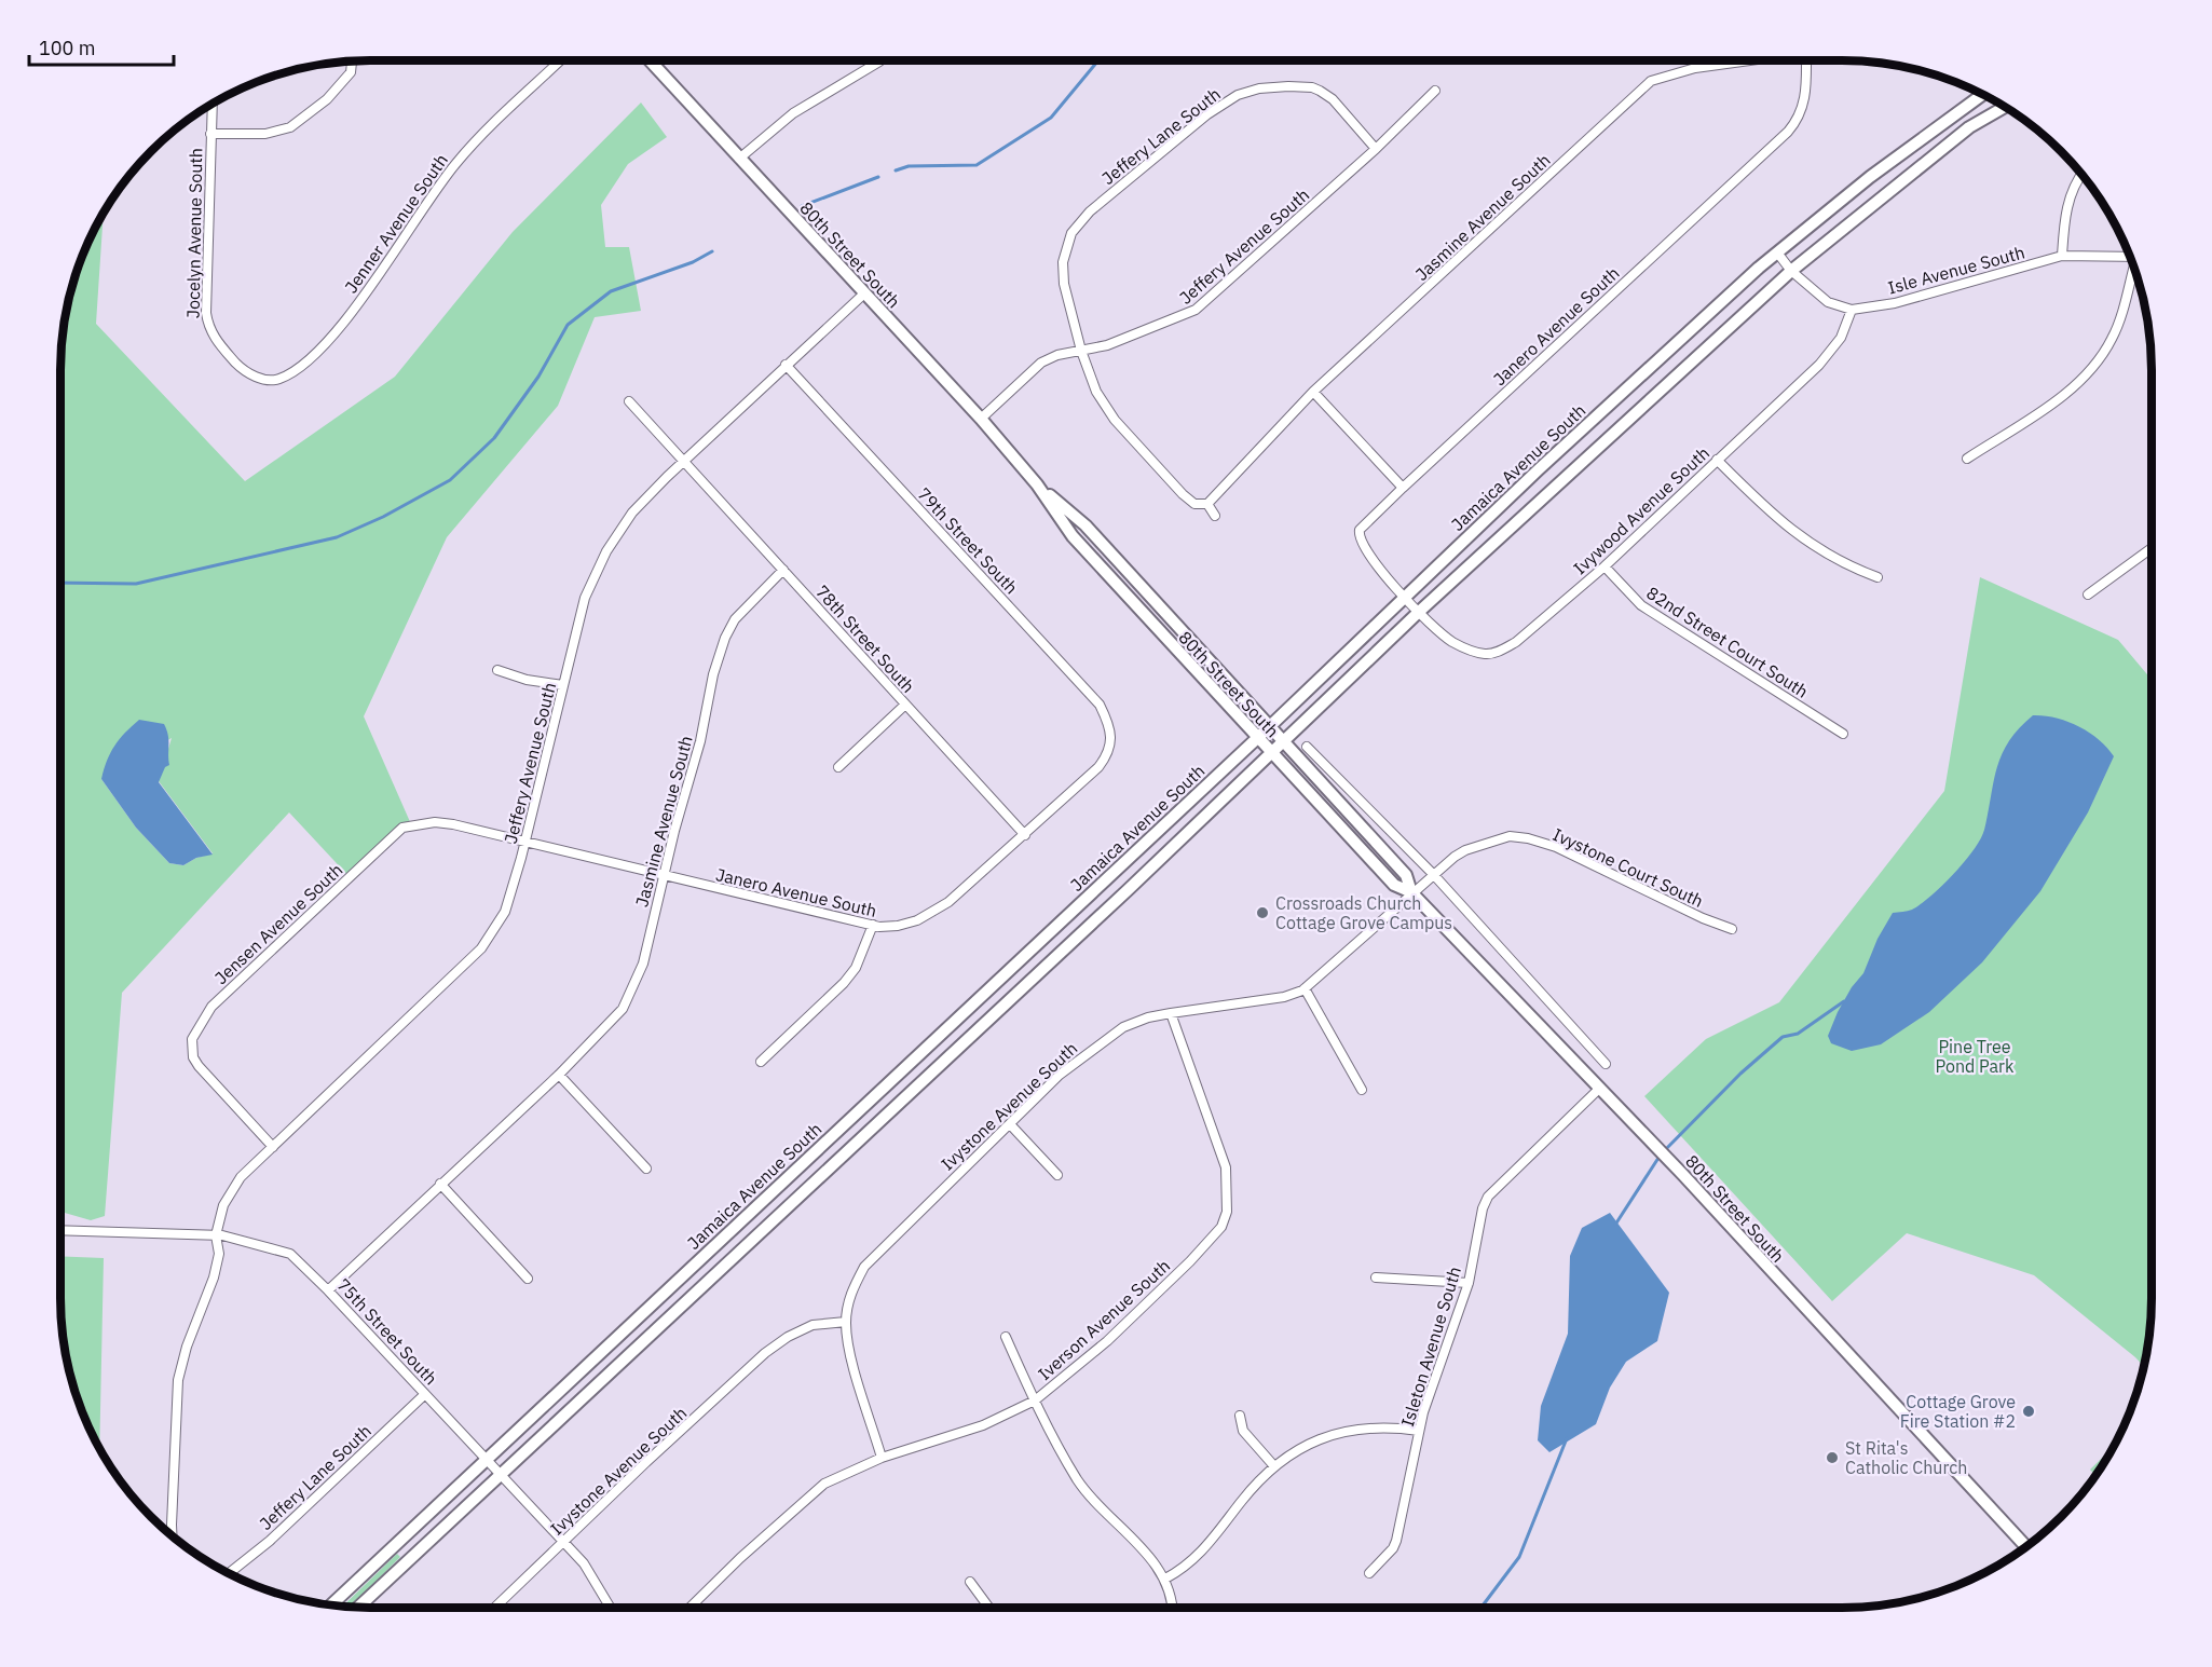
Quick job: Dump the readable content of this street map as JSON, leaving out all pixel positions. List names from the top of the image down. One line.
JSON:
{"streets":{"main road":["80th Street South","Jamaica Avenue South"],"street":["Jeffery Lane South","Jasmine Avenue South","Jenner Avenue South","Jocelyn Avenue South","Jeffery Avenue South","Isle Avenue South","Janero Avenue South","Ivywood Avenue South","79th Street South","78th Street South","82nd Street Court South","Ivystone Court South","Jensen Avenue South","Ivystone Avenue South","Iverson Avenue South","75th Street South","Isleton Avenue South"]},"crossings":[["Jeffery Lane South","Jasmine Avenue South"],["Jeffery Lane South","Jeffery Avenue South"],["Jeffery Lane South","75th Street South"],["Jasmine Avenue South","Janero Avenue South"],["Jasmine Avenue South","78th Street South"],["Jasmine Avenue South","75th Street South"],["Jenner Avenue South","Jocelyn Avenue South"],["Jeffery Avenue South","80th Street South"],["Jeffery Avenue South","Janero Avenue South"],["Jeffery Avenue South","79th Street South"],["Jeffery Avenue South","78th Street South"],["Jeffery Avenue South","Jensen Avenue South"],["Jeffery Avenue South","75th Street South"],["80th Street South","Jamaica Avenue South"],["80th Street South","Ivystone Court South"],["80th Street South","Ivystone Avenue South"],["80th Street South","Isleton Avenue South"],["Isle Avenue South","Ivywood Avenue South"],["Janero Avenue South","Jamaica Avenue South"],["Janero Avenue South","Ivywood Avenue South"],["Janero Avenue South","79th Street South"],["Janero Avenue South","78th Street South"],["Janero Avenue South","Jensen Avenue South"],["Jamaica Avenue South","Ivywood Avenue South"],["Jamaica Avenue South","75th Street South"],["Ivywood Avenue South","82nd Street Court South"],["Ivystone Court South","Ivystone Avenue South"],["Ivystone Avenue South","Iverson Avenue South"],["Ivystone Avenue South","75th Street South"]],"parks":["Pine Tree Pond Park"],"places":["Crossroads Church Cottage Grove Campus","Cottage Grove Fire Station #2","St Rita's Catholic Church"],"scale_bar":"100 m"}
